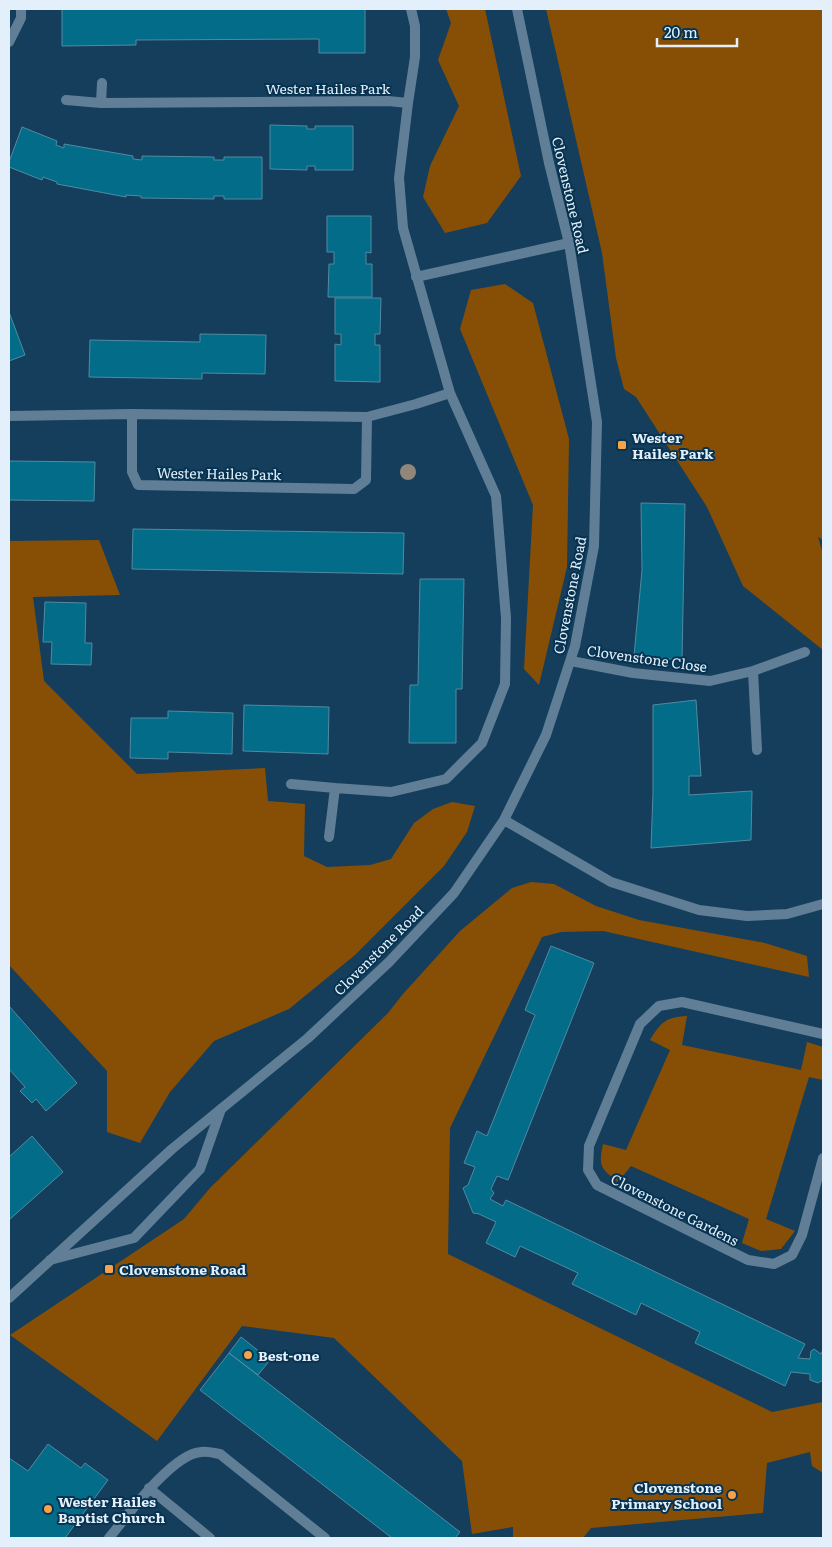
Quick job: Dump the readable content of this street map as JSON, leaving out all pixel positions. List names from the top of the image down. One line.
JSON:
{"streets":{"street":["Wester Hailes Park","Clovenstone Road","Clovenstone Close","Clovenstone Gardens"]},"crossings":[["Clovenstone Road","Clovenstone Close"]],"places":{"transit":["Wester Hailes Park","Clovenstone Road"],"other":["Best-one","Clovenstone Primary School","Wester Hailes Baptist Church"]},"scale_bar":"20 m"}
